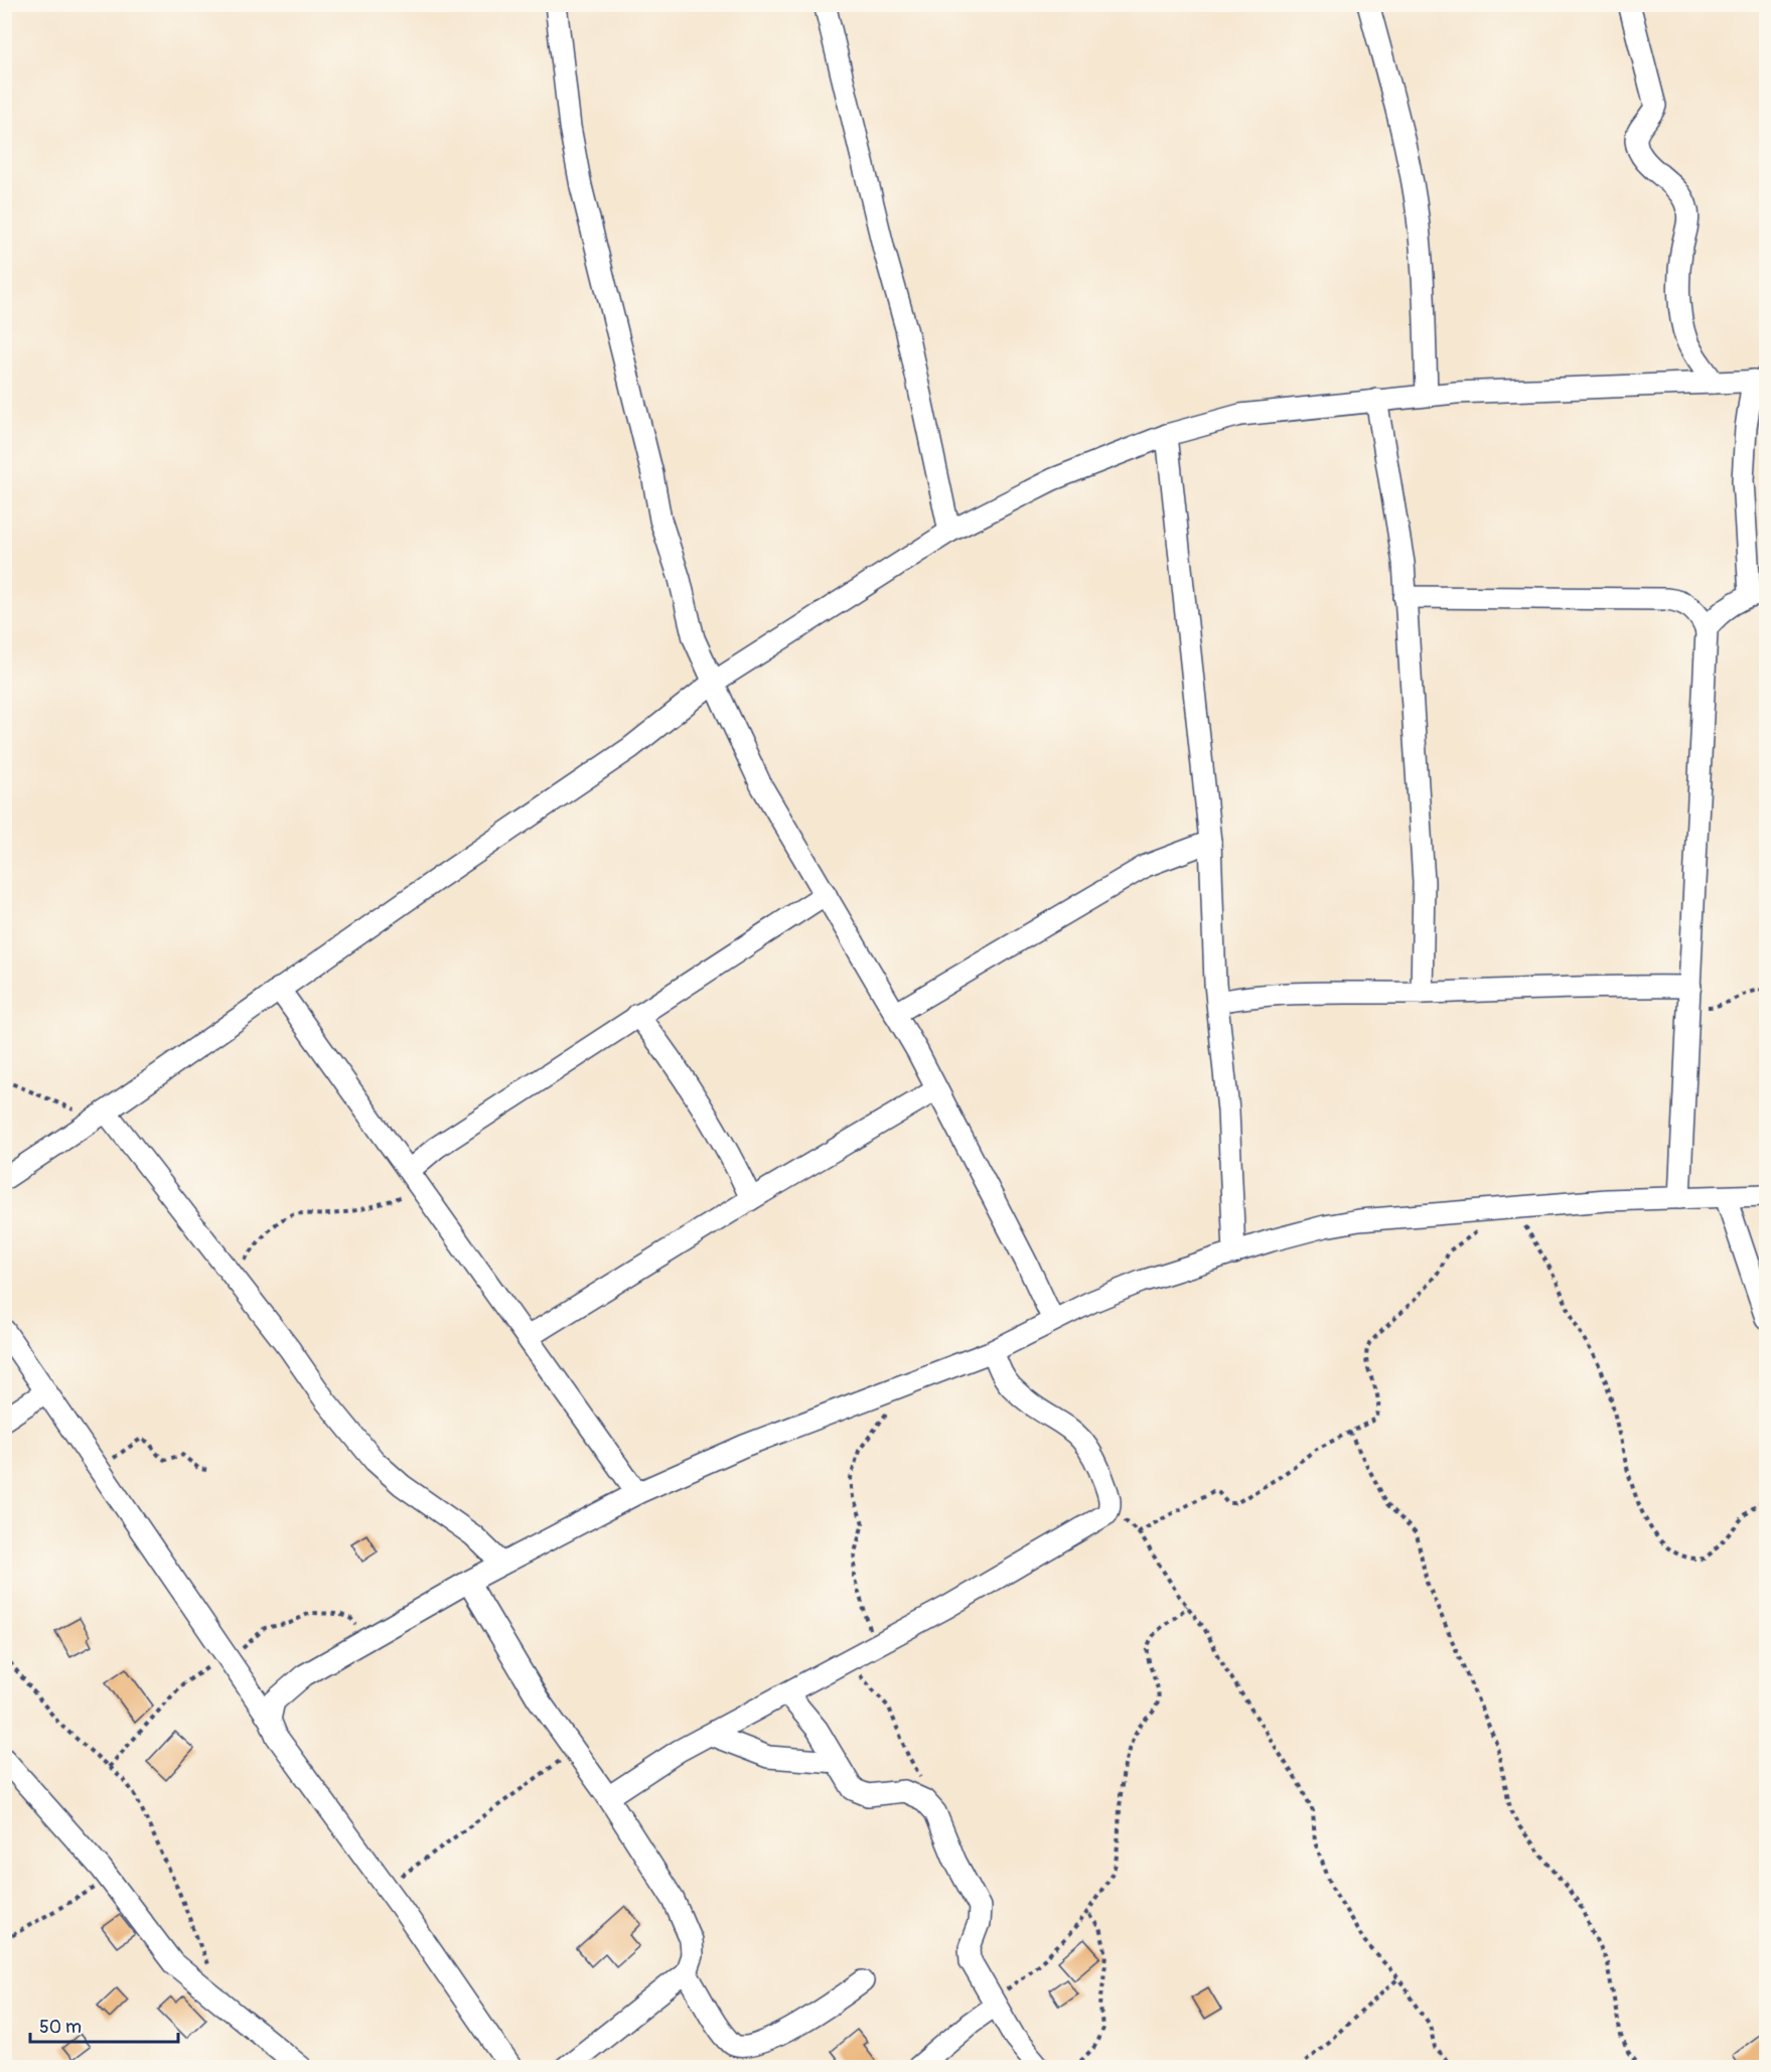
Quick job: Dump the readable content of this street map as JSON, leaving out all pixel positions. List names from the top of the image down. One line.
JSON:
{"scale_bar":"50 m"}
